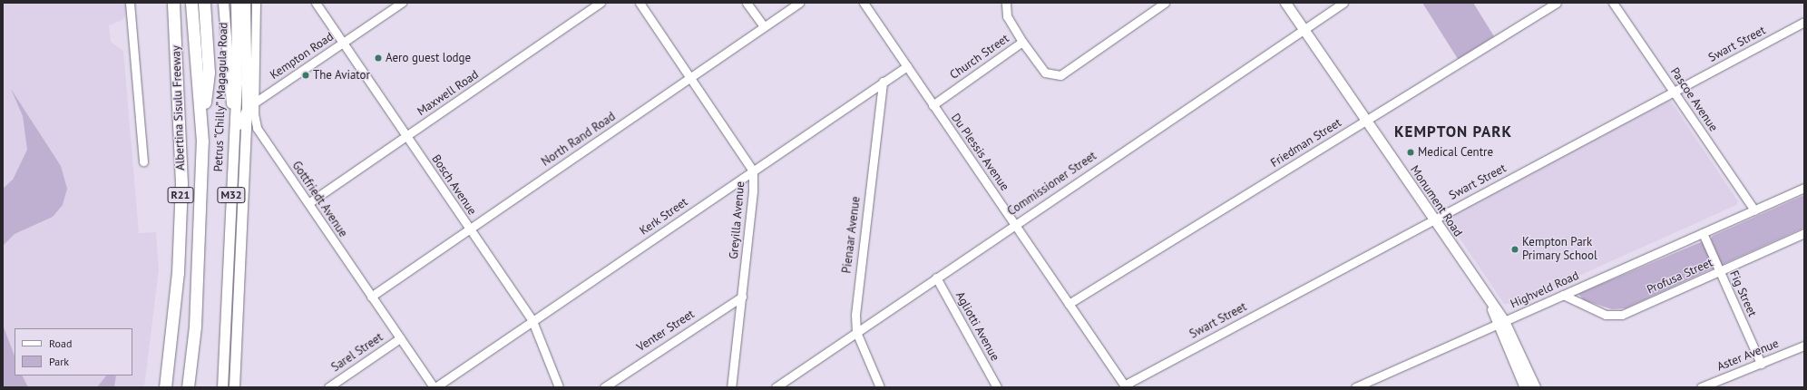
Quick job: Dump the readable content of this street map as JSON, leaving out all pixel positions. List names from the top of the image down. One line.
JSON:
{"streets":{"highway":["Albertina Sisulu Freeway","R21"],"main road":["Petrus “Chilly” Magagula Road","M32","Monument Road"],"street":["Swart Street","Kempton Road","Church Street","Maxwell Road","Pascoe Avenue","North Rand Road","Friedman Street","Du Plessis Avenue","Commissioner Street","Bosch Avenue","Gottfriedt Avenue","Kerk Street","Greyilla Avenue","Pienaar Avenue","Profusa Street","Highveld Road","Fig Street","Agliotti Avenue","Venter Street","Sarel Street","Aster Avenue"]},"crossings":[["Swart Street","Pascoe Avenue"],["Swart Street","Du Plessis Avenue"],["Swart Street","Monument Road"],["Kempton Road","Petrus “Chilly” Magagula Road"],["Kempton Road","Bosch Avenue"],["Kempton Road","Gottfriedt Avenue"],["Church Street","Du Plessis Avenue"],["Maxwell Road","Bosch Avenue"],["Maxwell Road","Gottfriedt Avenue"],["Petrus “Chilly” Magagula Road","Gottfriedt Avenue"],["Pascoe Avenue","Highveld Road"],["North Rand Road","Bosch Avenue"],["North Rand Road","Gottfriedt Avenue"],["North Rand Road","Greyilla Avenue"],["Friedman Street","Du Plessis Avenue"],["Friedman Street","Monument Road"],["Du Plessis Avenue","Commissioner Street"],["Du Plessis Avenue","Kerk Street"],["Commissioner Street","Monument Road"],["Commissioner Street","Pienaar Avenue"],["Commissioner Street","Agliotti Avenue"],["Bosch Avenue","Kerk Street"],["Gottfriedt Avenue","Kerk Street"],["Gottfriedt Avenue","Sarel Street"],["Monument Road","Highveld Road"],["Kerk Street","Greyilla Avenue"],["Kerk Street","Pienaar Avenue"],["Greyilla Avenue","Venter Street"],["Profusa Street","Highveld Road"],["Profusa Street","Fig Street"],["Highveld Road","Fig Street"],["Fig Street","Aster Avenue"]],"districts":["KEMPTON PARK"],"places":["Aero guest lodge","The Aviator","Medical Centre","Kempton Park Primary School"],"legend":["Road","Park"]}
